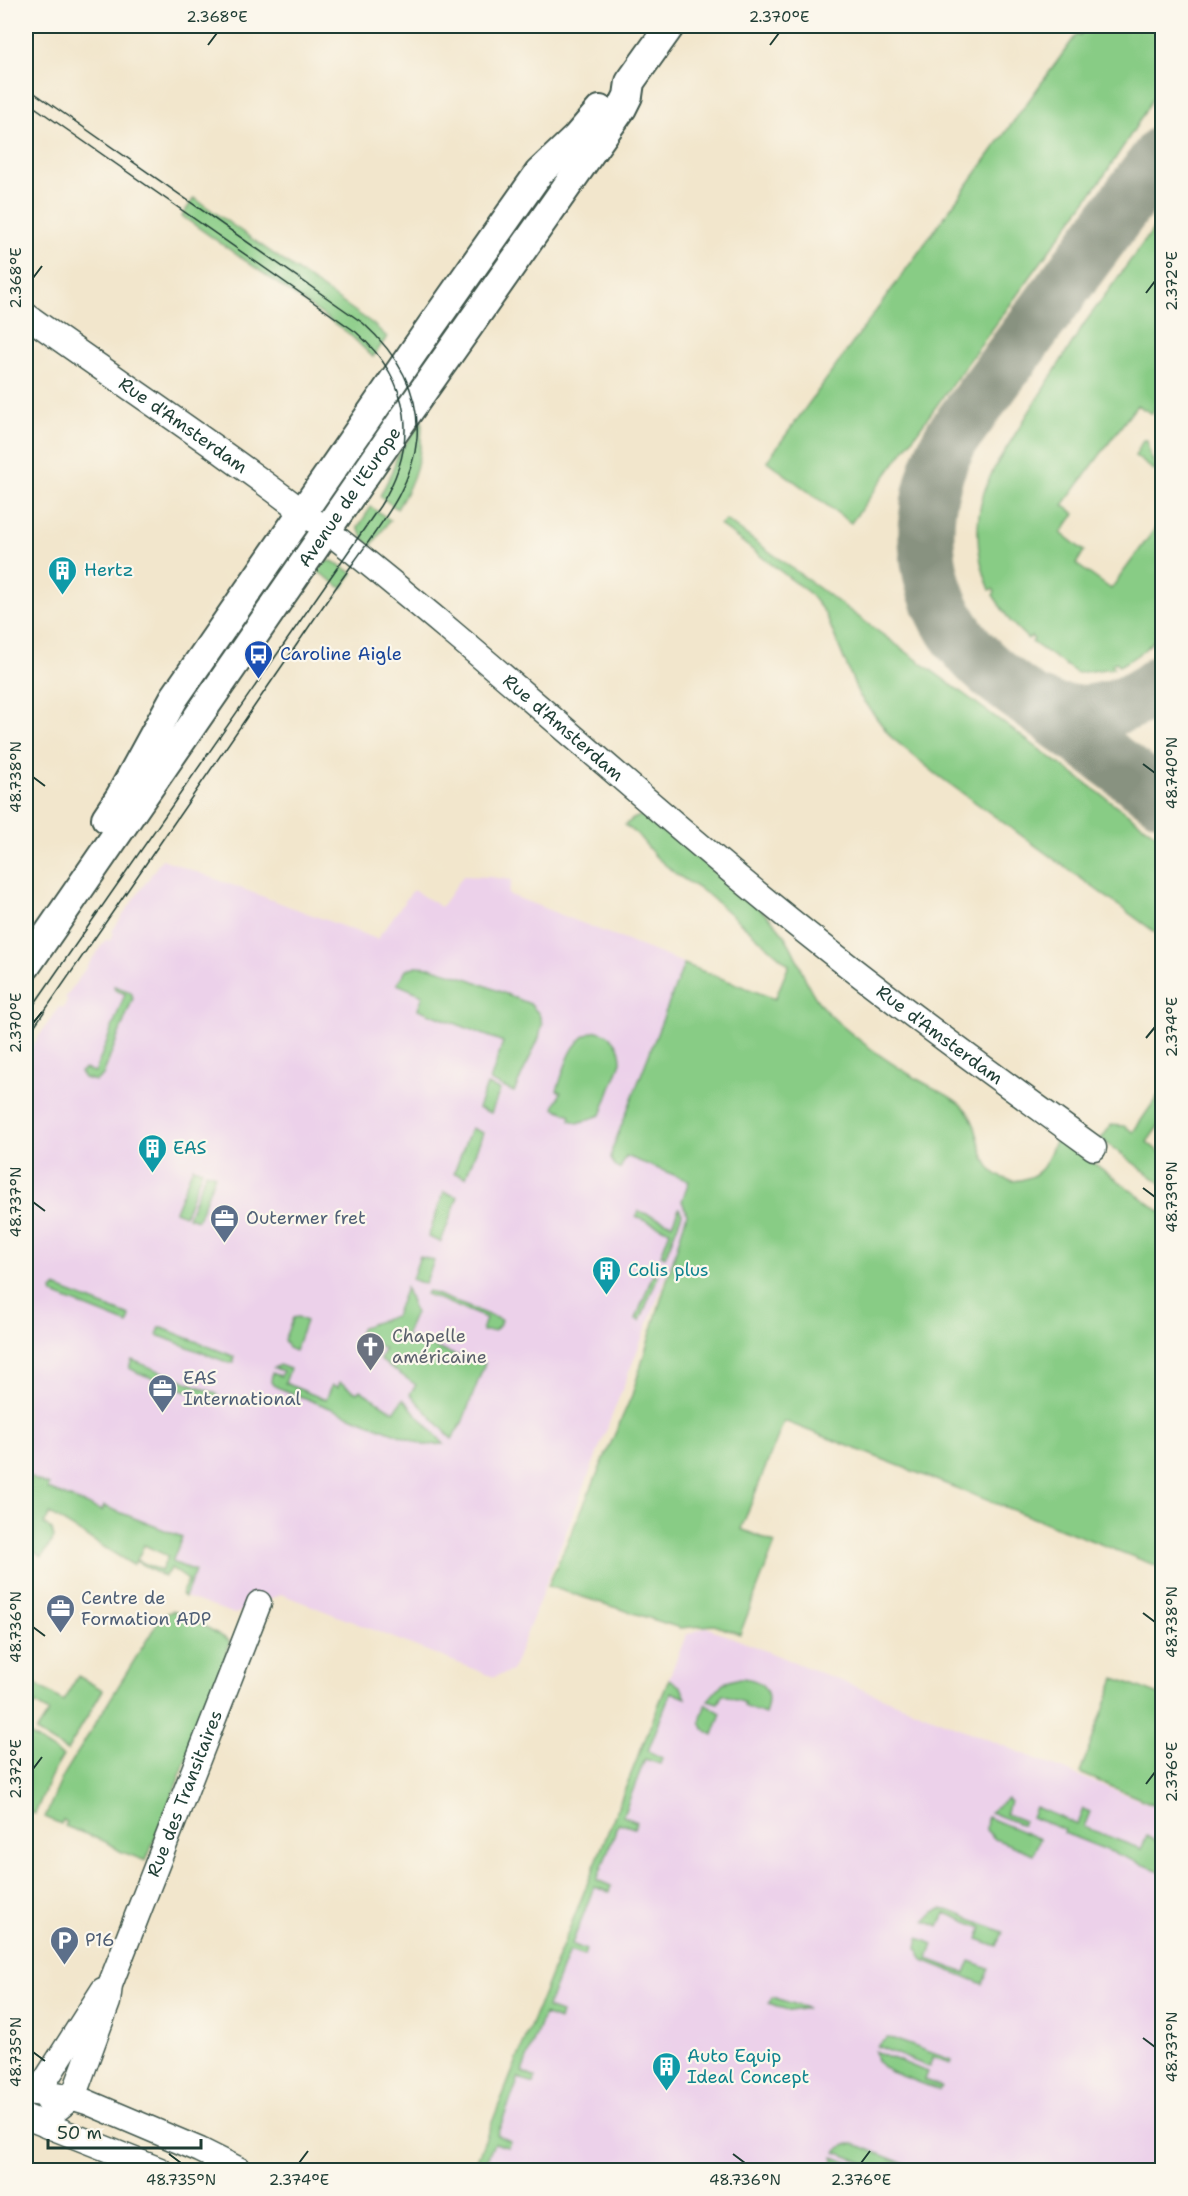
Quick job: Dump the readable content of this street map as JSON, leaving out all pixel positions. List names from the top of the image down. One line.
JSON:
{"streets":{"street":["Rue d'Amsterdam","Avenue de l'Europe","Rue des Transitaires"]},"crossings":[["Rue d'Amsterdam","Avenue de l'Europe"]],"places":{"building":["Hertz","EAS","Colis plus","Auto Equip Ideal Concept"],"bus stop":["Caroline Aigle"],"office":["Outermer fret","EAS International","Centre de Formation ADP"],"church":["Chapelle américaine"],"parking":["P16"]},"scale_bar":"50 m","coordinates":["2.368°E","2.370°E","2.372°E","48.740°N","48.738°N","2.374°E","48.739°N","48.737°N","48.736°N","2.376°E","48.735°N"]}
